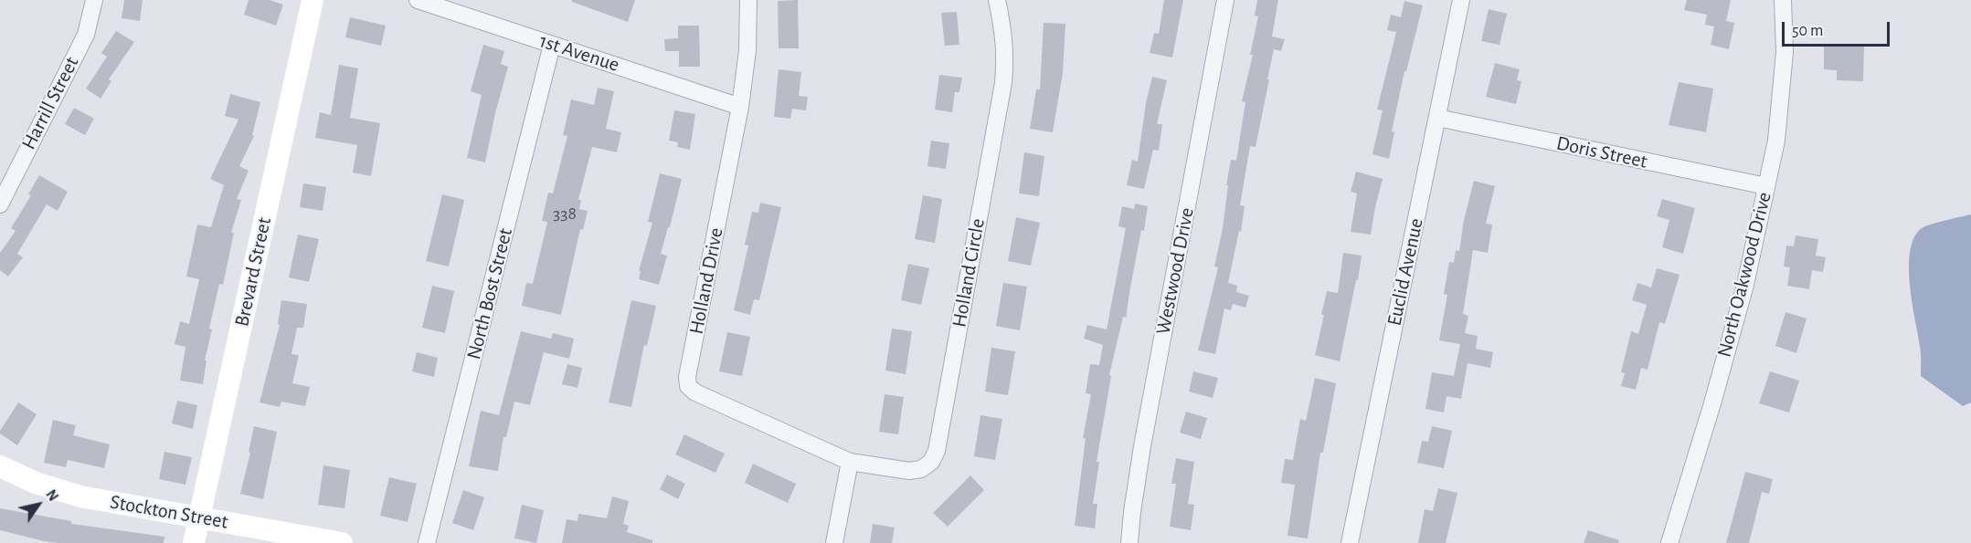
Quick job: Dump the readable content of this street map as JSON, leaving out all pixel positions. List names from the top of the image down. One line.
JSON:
{"streets":{"street":["1st Avenue","Harrill Street","Doris Street","Westwood Drive","Brevard Street","Euclid Avenue","Holland Circle","North Oakwood Drive","Holland Drive","North Bost Street","Stockton Street"]},"crossings":[["1st Avenue","Holland Drive"],["1st Avenue","North Bost Street"],["Doris Street","Euclid Avenue"],["Doris Street","North Oakwood Drive"],["Brevard Street","Stockton Street"],["Holland Circle","Holland Drive"]],"house_numbers":["338"],"scale_bar":"50 m","north":"top right"}
